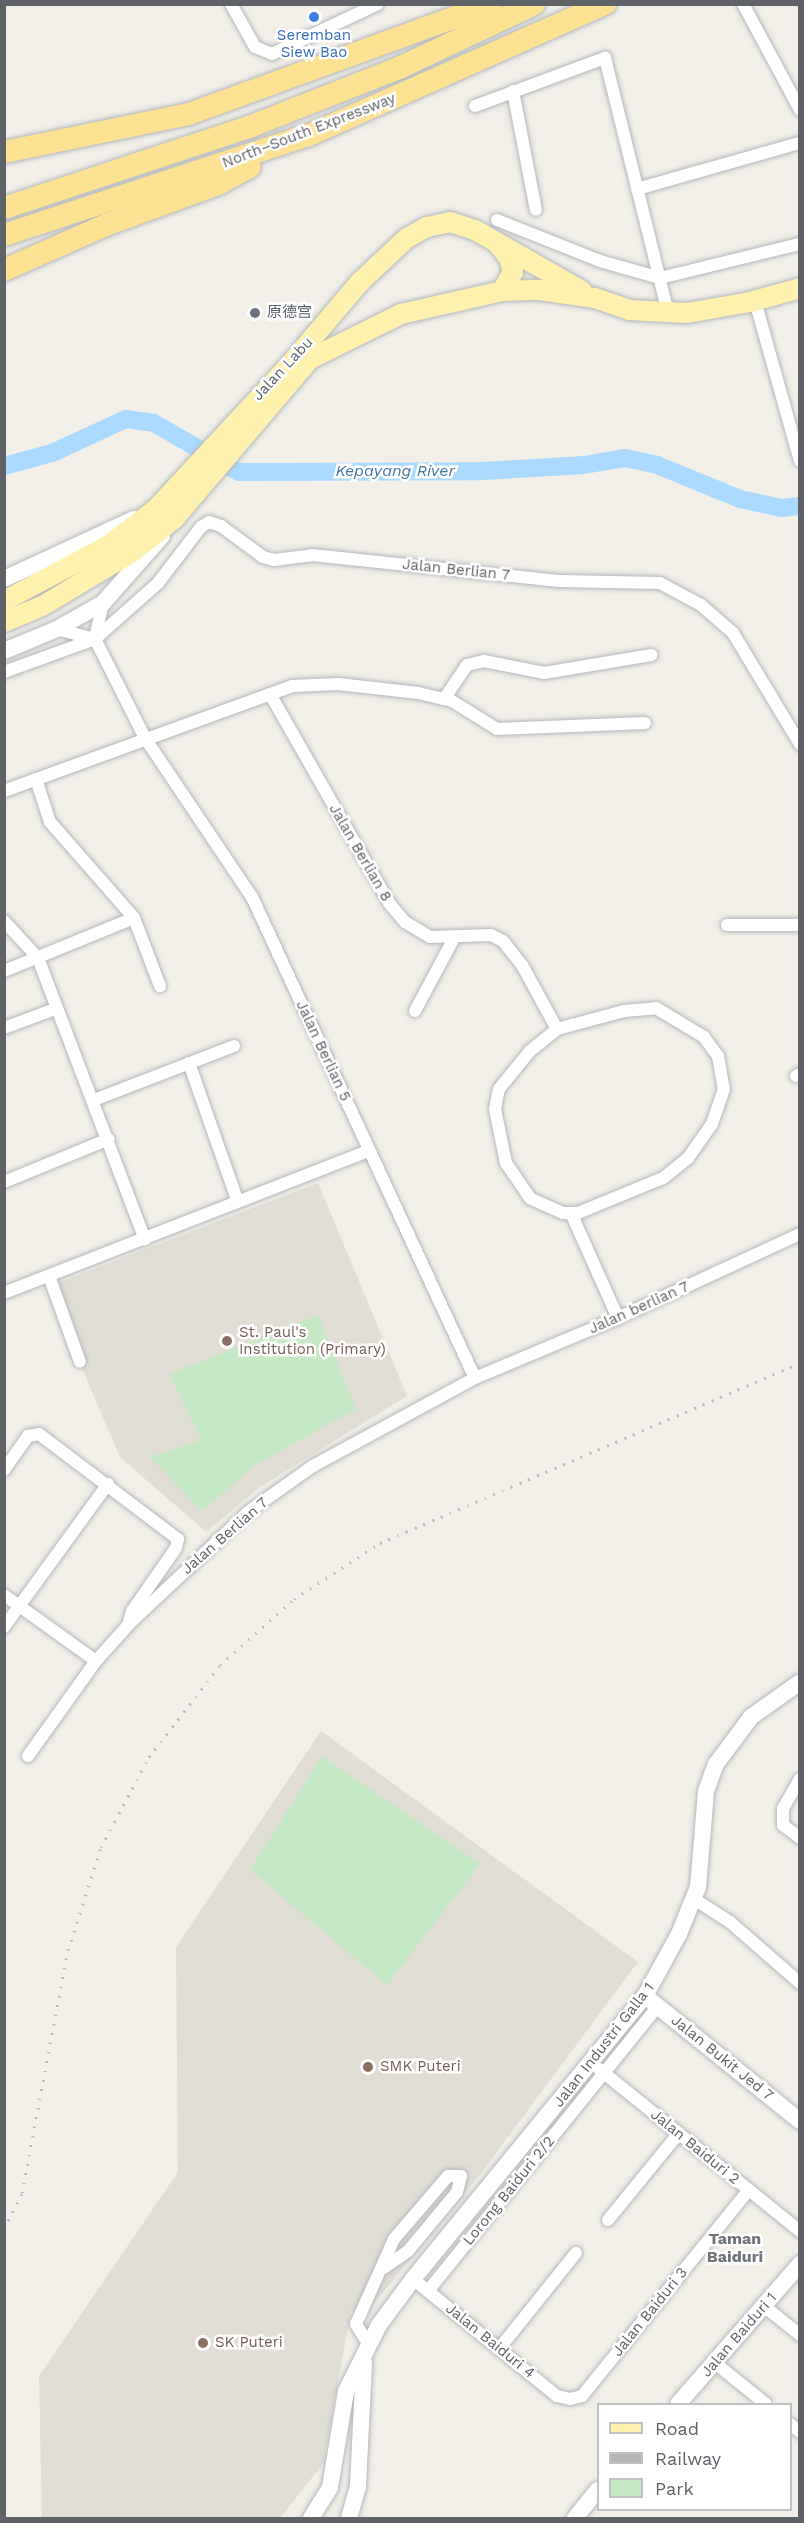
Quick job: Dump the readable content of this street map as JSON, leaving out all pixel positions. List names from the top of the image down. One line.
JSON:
{"streets":{"highway":["North–South Expressway"],"main road":["Jalan Labu","Jalan Industri Galla 1","Jalan Bukit Jed 7","Jalan Baiduri 1"],"street":["Jalan Berlian 7","Jalan Berlian 8","Jalan Berlian 5","Jalan berlian 7","Jalan Baiduri 2","Lorong Baiduri 2/2","Jalan Baiduri 3","Jalan Baiduri 4"]},"crossings":[["Jalan Berlian 7","Jalan Berlian 5"],["Jalan Berlian 7","Jalan berlian 7"],["Jalan Berlian 5","Jalan berlian 7"],["Jalan Industri Galla 1","Jalan Bukit Jed 7"],["Jalan Industri Galla 1","Jalan Baiduri 2"],["Jalan Industri Galla 1","Lorong Baiduri 2/2"],["Jalan Industri Galla 1","Jalan Baiduri 4"],["Jalan Baiduri 2","Lorong Baiduri 2/2"],["Jalan Baiduri 2","Jalan Baiduri 3"],["Lorong Baiduri 2/2","Jalan Baiduri 4"],["Jalan Baiduri 3","Jalan Baiduri 4"]],"districts":["Taman Baiduri"],"water":["Kepayang River"],"places":["Seremban Siew Bao","原德宫","St. Paul's Institution (Primary)","SMK Puteri","SK Puteri"],"legend":["Road","Railway","Park"]}
